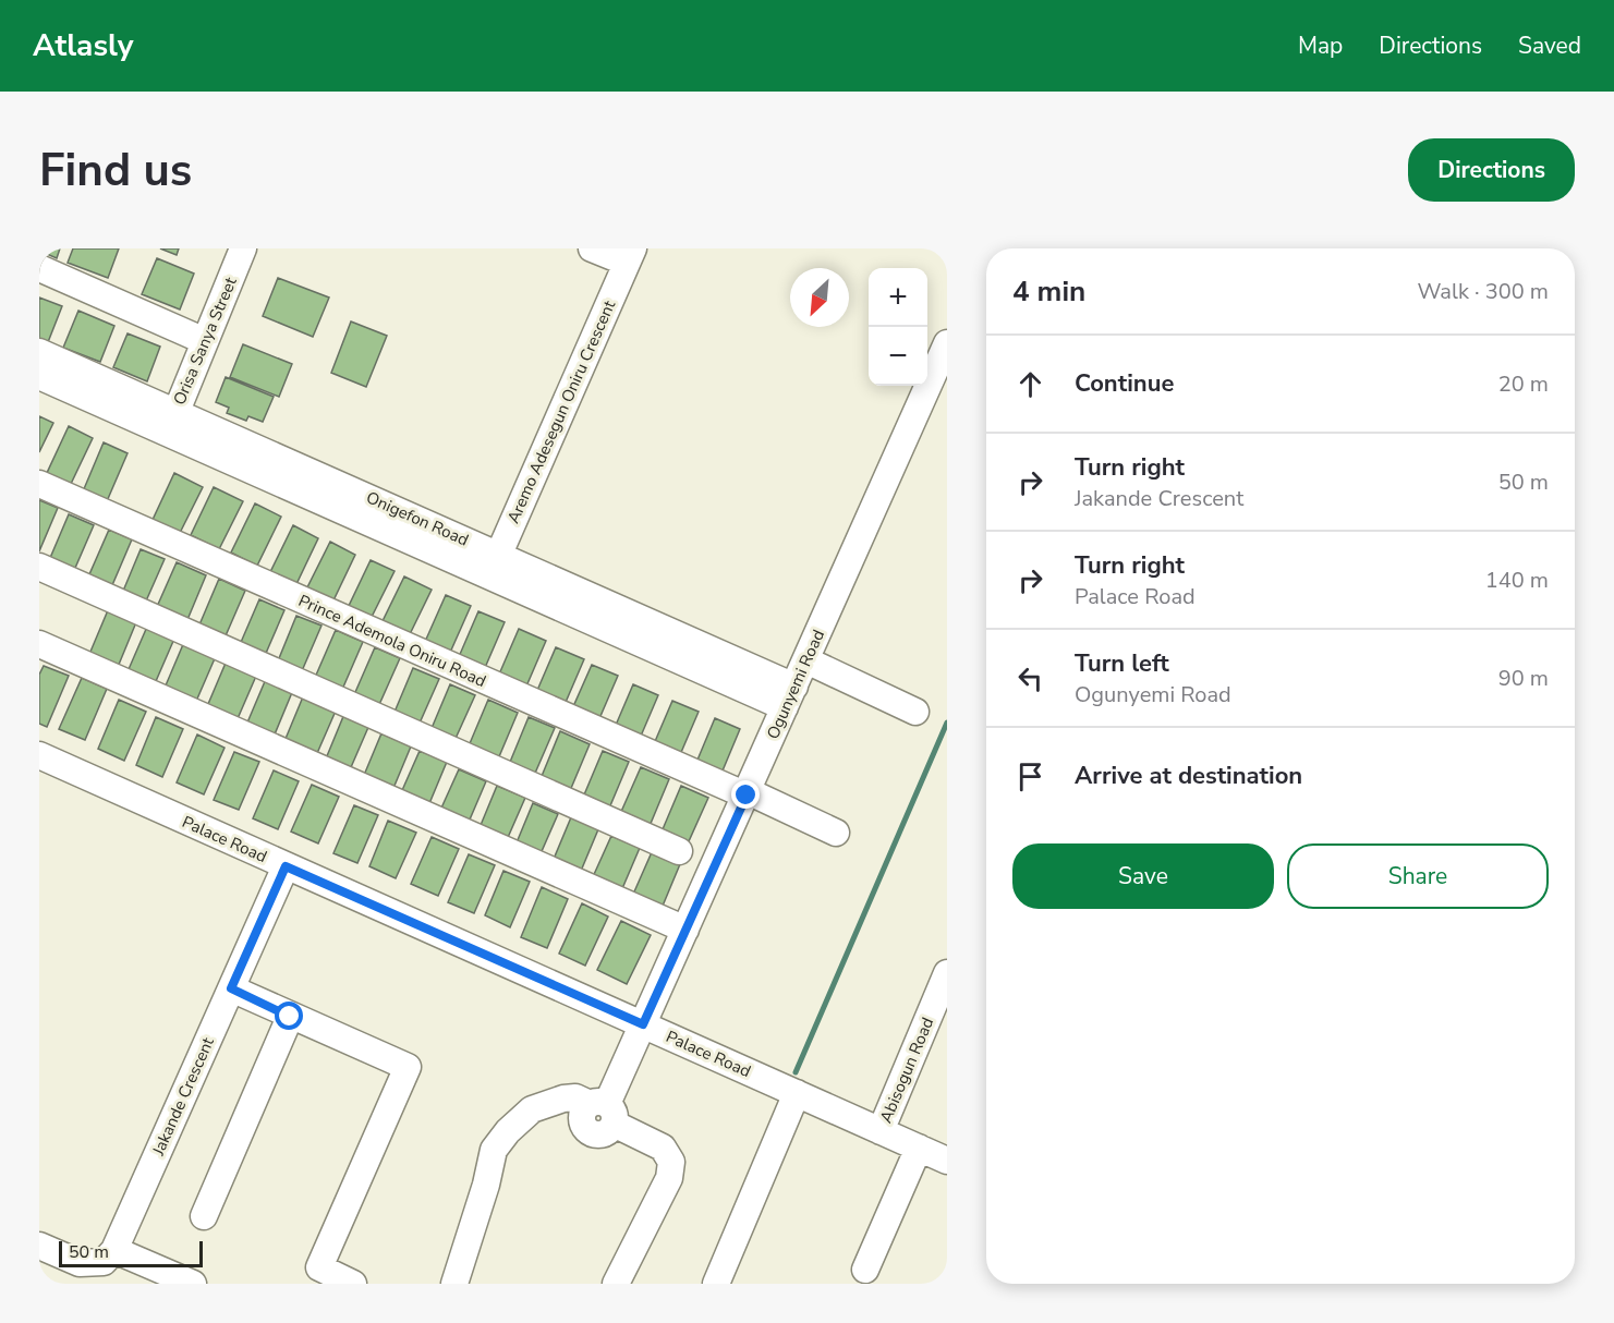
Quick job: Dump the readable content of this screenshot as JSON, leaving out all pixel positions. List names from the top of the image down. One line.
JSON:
{"streets":{"street":["Orisa Sanya Street","Aremo Adesegun Oniru Crescent","Onigefon Road","Prince Ademola Oniru Road","Ogunyemi Road","Palace Road","Abisogun Road","Jakande Crescent"]},"crossings":[["Orisa Sanya Street","Onigefon Road"],["Aremo Adesegun Oniru Crescent","Onigefon Road"],["Onigefon Road","Ogunyemi Road"],["Prince Ademola Oniru Road","Ogunyemi Road"],["Ogunyemi Road","Palace Road"],["Palace Road","Abisogun Road"],["Palace Road","Jakande Crescent"]],"scale_bar":"50 m","north":"bottom left","page":{"header":"Atlasly","nav":["Map","Directions","Saved"],"buttons":["Directions",["Save","Share"]],"title":"Find us","heading":["4 min","Walk · 300 m"],"map_buttons":["+","−"],"list":[["Continue","20 m"],["Turn right","Jakande Crescent","50 m"],["Turn right","Palace Road","140 m"],["Turn left","Ogunyemi Road","90 m"],"Arrive at destination"],"scale":"50 m"}}
